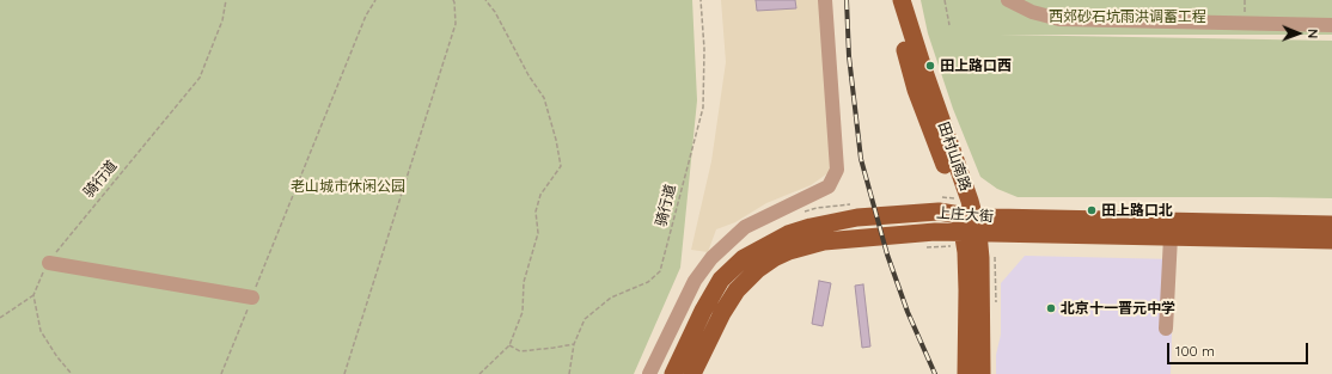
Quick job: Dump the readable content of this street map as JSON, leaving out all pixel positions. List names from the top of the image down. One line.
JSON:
{"streets":{"main road":["田村山南路","上庄大街"],"path":["骑行道"]},"crossings":[["田村山南路","上庄大街"]],"parks":["西郊砂石坑雨洪调蓄工程","老山城市休闲公园"],"places":["田上路口西","田上路口北","北京十一晋元中学"],"scale_bar":"100 m","north":"right"}
